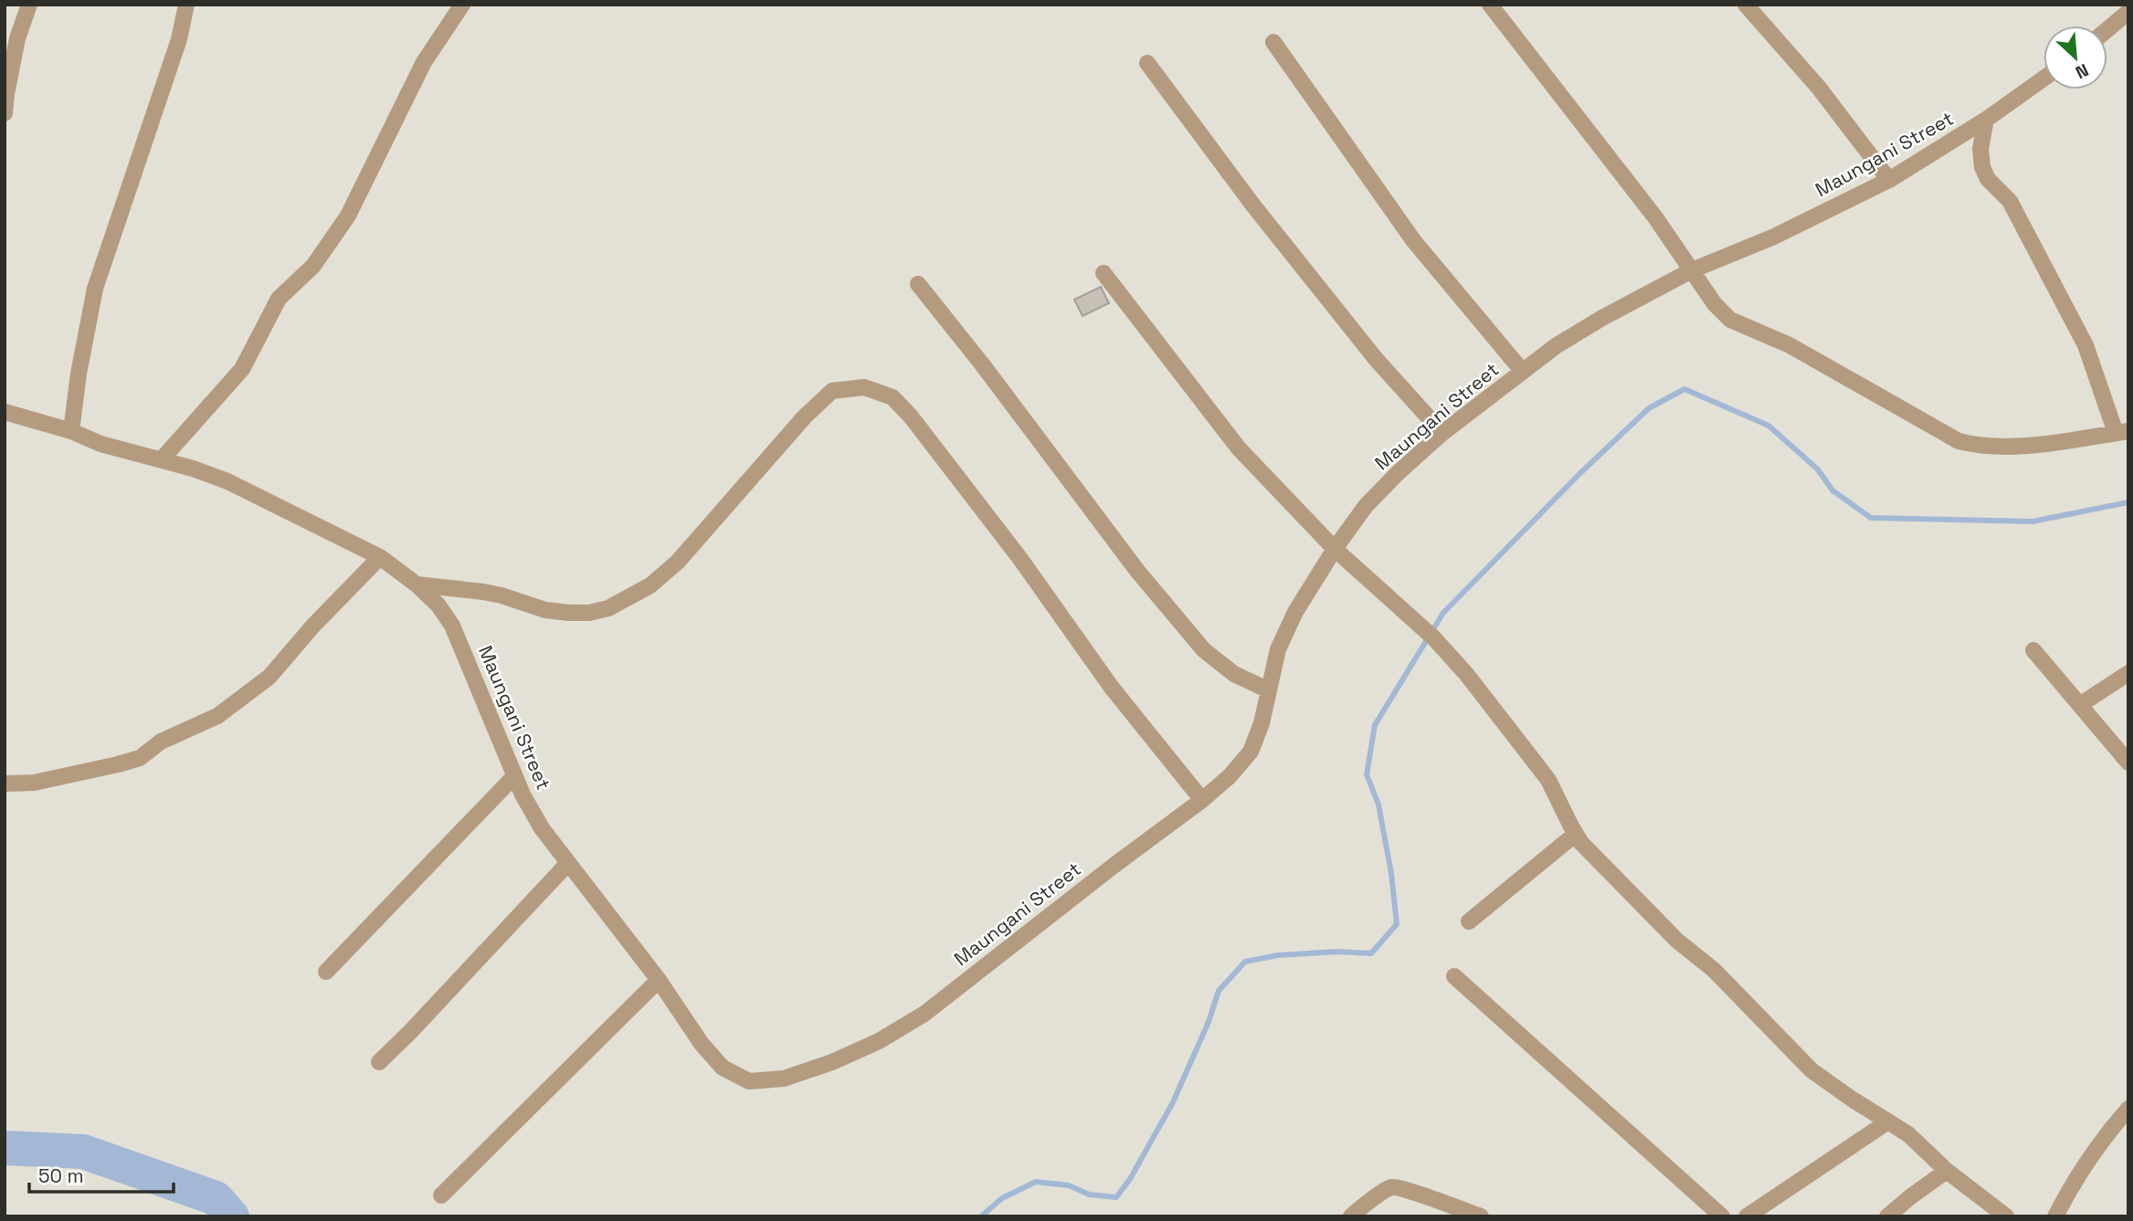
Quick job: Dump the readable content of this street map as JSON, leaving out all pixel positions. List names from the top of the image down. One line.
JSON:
{"streets":{"street":["Maungani Street"]},"scale_bar":"50 m","north":"bottom right"}
